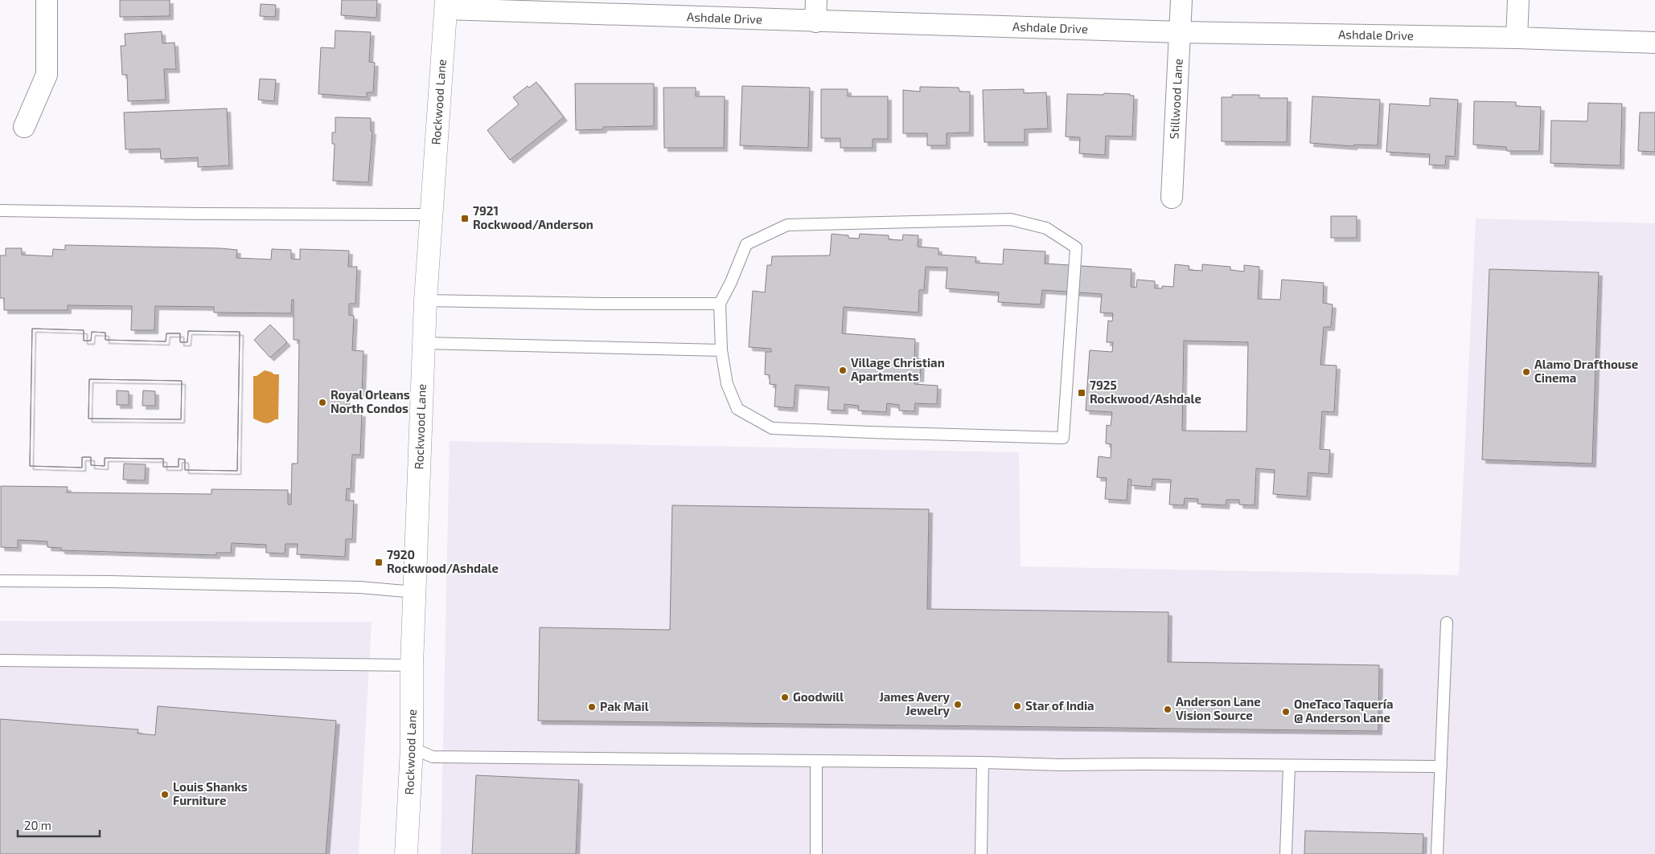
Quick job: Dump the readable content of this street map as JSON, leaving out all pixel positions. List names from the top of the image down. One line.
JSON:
{"streets":{"street":["Ashdale Drive","Stillwood Lane","Rockwood Lane"]},"crossings":[["Ashdale Drive","Stillwood Lane"],["Ashdale Drive","Rockwood Lane"]],"places":{"transit":["7921 Rockwood/Anderson","7925 Rockwood/Ashdale","7920 Rockwood/Ashdale"],"other":["Village Christian Apartments","Alamo Drafthouse Cinema","Royal Orleans North Condos","Goodwill","James Avery Jewelry","Star of India","Pak Mail","Anderson Lane Vision Source","OneTaco Taquería @ Anderson Lane","Louis Shanks Furniture"]},"scale_bar":"20 m"}
